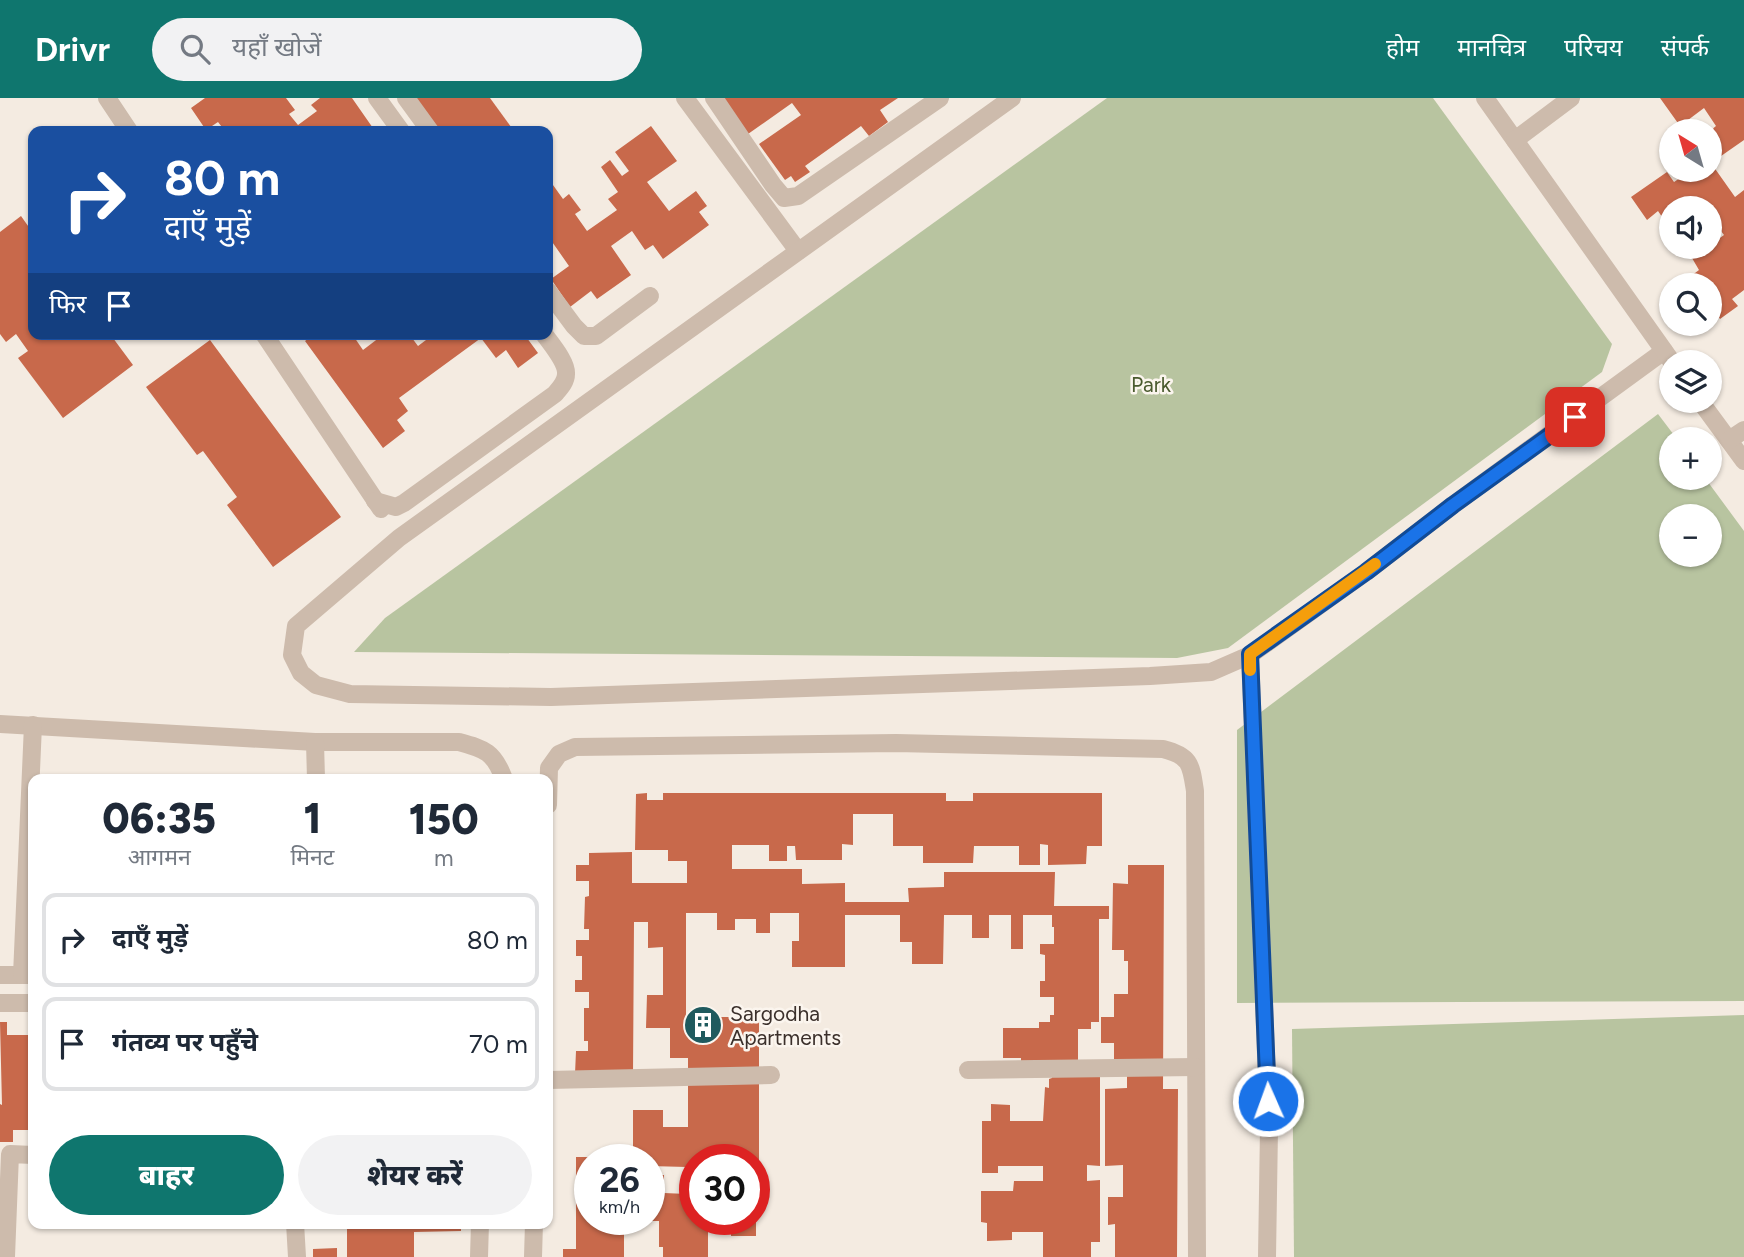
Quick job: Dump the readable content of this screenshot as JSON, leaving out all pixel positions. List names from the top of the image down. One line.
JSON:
{"parks":["Park"],"places":{"building":["Sargodha Apartments"]},"north":"top left","page":{"header":"Drivr","search":"यहाँ खोजें","nav":["होम","मानचित्र","परिचय","संपर्क"],"map_buttons":["+","−"],"turn":["80 m","दाएँ मुड़ें"],"then":"फिर","eta":["06:35","आगमन","1","मिनट","150","m"],"list":[{"name":"दाएँ मुड़ें","value":"80 m"},{"name":"गंतव्य पर पहुँचे","value":"70 m"}],"buttons":["बाहर","शेयर करें"],"speed":"26 km/h","limit":"30"}}
